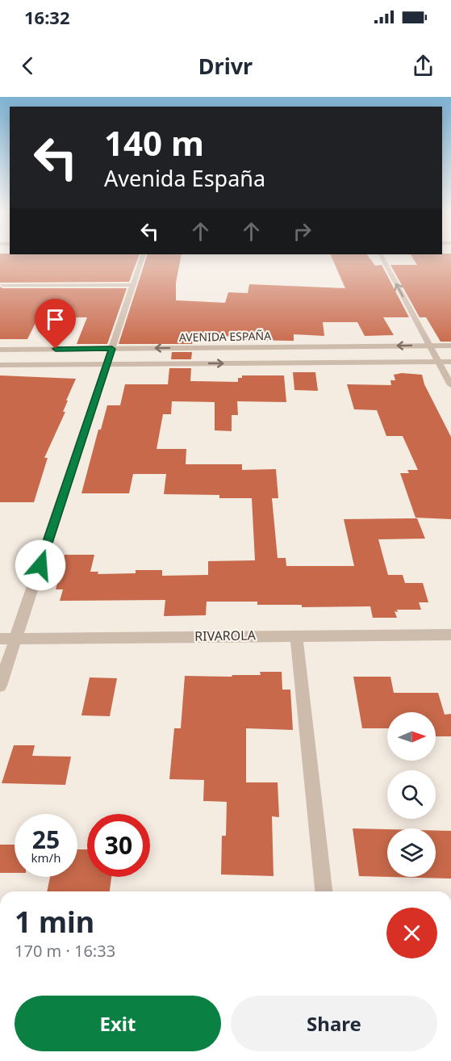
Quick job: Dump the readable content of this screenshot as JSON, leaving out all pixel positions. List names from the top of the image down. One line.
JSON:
{"streets":{"street":["AVENIDA ESPAÑA","RIVAROLA"]},"north":"right","page":{"status":"16:32","header":"Drivr","turn":["140 m","Avenida España"],"speed":"25 km/h","limit":"30","heading":["1 min","170 m · 16:33"],"buttons":["Exit","Share"]}}
